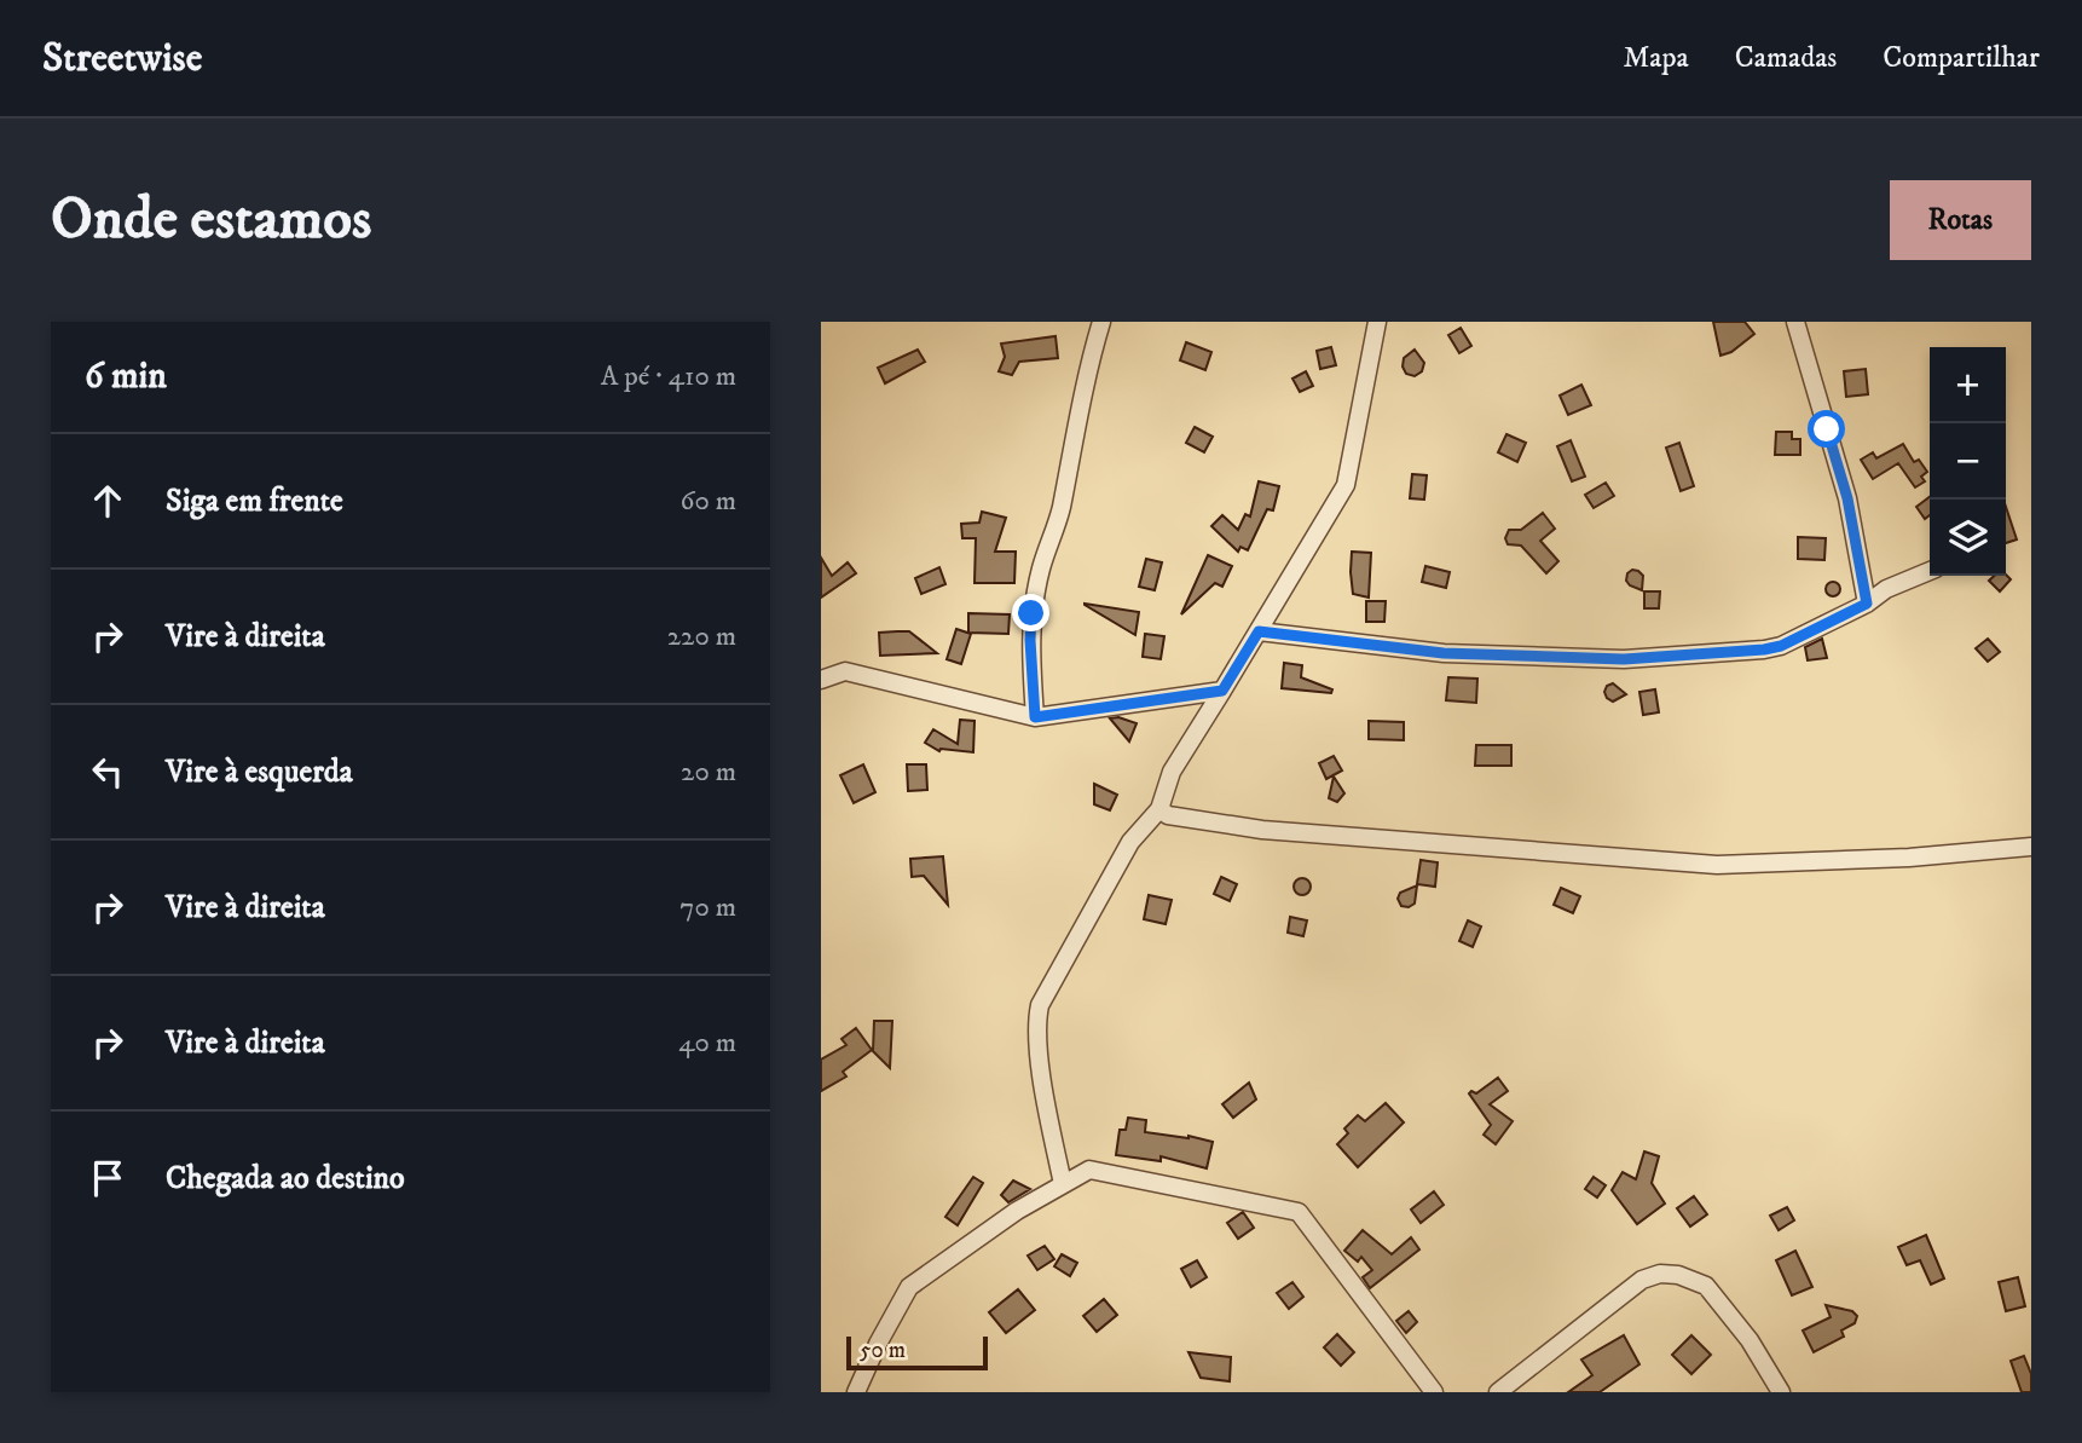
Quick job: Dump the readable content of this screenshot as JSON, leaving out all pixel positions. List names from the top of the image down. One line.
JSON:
{"scale_bar":"50 m","page":{"header":"Streetwise","nav":["Mapa","Camadas","Compartilhar"],"buttons":"Rotas","title":"Onde estamos","heading":["6 min","A pé · 410 m"],"map_buttons":["+","−"],"list":[["Siga em frente","60 m"],["Vire à direita","220 m"],["Vire à esquerda","20 m"],["Vire à direita","70 m"],["Vire à direita","40 m"],"Chegada ao destino"],"scale":"50 m"}}
